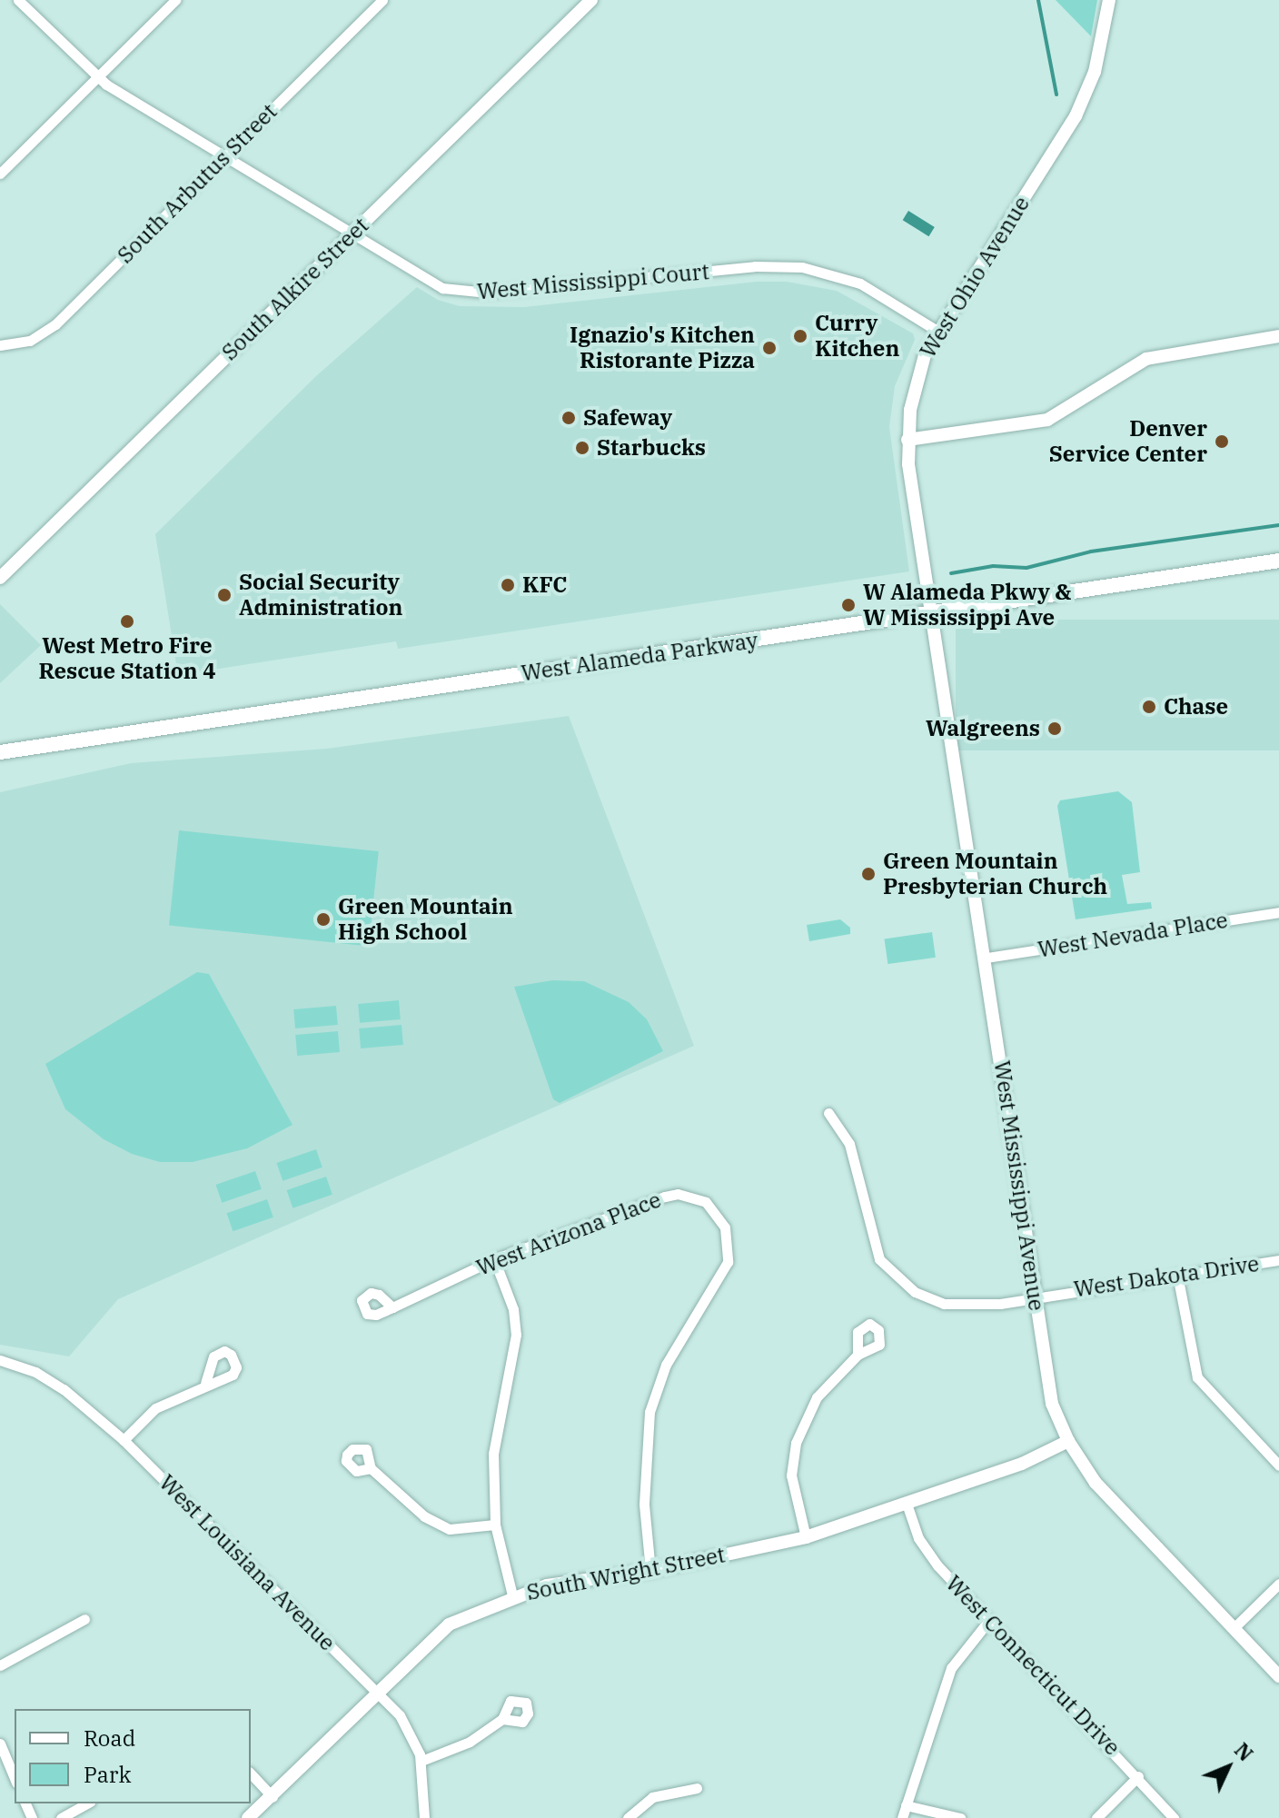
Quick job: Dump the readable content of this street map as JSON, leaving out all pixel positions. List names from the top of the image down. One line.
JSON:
{"streets":{"main road":["West Alameda Parkway"],"street":["South Arbutus Street","West Ohio Avenue","West Mississippi Court","South Alkire Street","West Nevada Place","West Mississippi Avenue","West Arizona Place","West Dakota Drive","West Louisiana Avenue","South Wright Street","West Connecticut Drive"]},"crossings":[["South Arbutus Street","West Mississippi Court"],["West Ohio Avenue","West Mississippi Court"],["West Ohio Avenue","West Alameda Parkway"],["West Ohio Avenue","West Mississippi Avenue"],["West Mississippi Court","South Alkire Street"],["West Alameda Parkway","West Mississippi Avenue"],["West Nevada Place","West Mississippi Avenue"],["West Mississippi Avenue","West Dakota Drive"],["West Mississippi Avenue","South Wright Street"],["West Arizona Place","South Wright Street"],["West Louisiana Avenue","South Wright Street"],["South Wright Street","West Connecticut Drive"]],"places":["Curry Kitchen","Ignazio's Kitchen Ristorante Pizza","Safeway","Denver Service Center","Starbucks","KFC","Social Security Administration","W Alameda Pkwy & W Mississippi Ave","West Metro Fire Rescue Station 4","Chase","Walgreens","Green Mountain Presbyterian Church","Green Mountain High School"],"legend":["Road","Park"],"north":"top right"}
